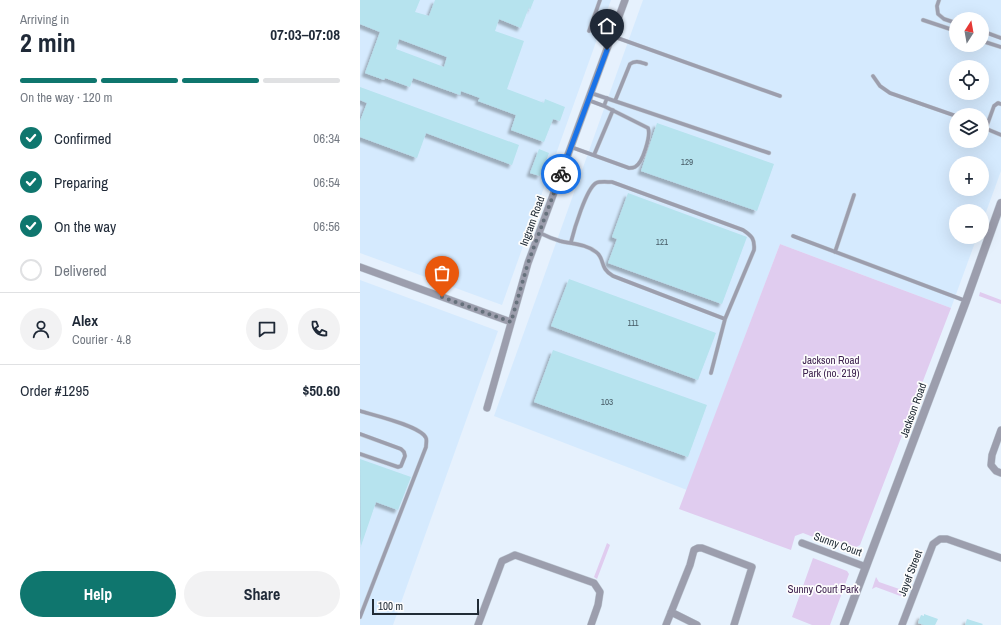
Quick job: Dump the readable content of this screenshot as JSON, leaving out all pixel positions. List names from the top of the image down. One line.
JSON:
{"streets":{"street":["Ingram Road","Jackson Road","Sunny Court","Jayef Street"]},"crossings":[["Jackson Road","Sunny Court"]],"parks":["Jackson Road Park (no. 219)","Sunny Court Park"],"house_numbers":["129","121","111","103"],"scale_bar":"100 m","north":"top","page":{"heading":["2 min","Arriving in","07:03–07:08"],"panel":["Alex","Courier · 4.8","Order #1295","$50.60"],"map_buttons":["+","−"],"bar":"On the way · 120 m","list":[["Confirmed","06:34"],["Preparing","06:54"],["On the way","06:56"],"Delivered"],"buttons":["Help","Share"],"scale":"100 m"}}
